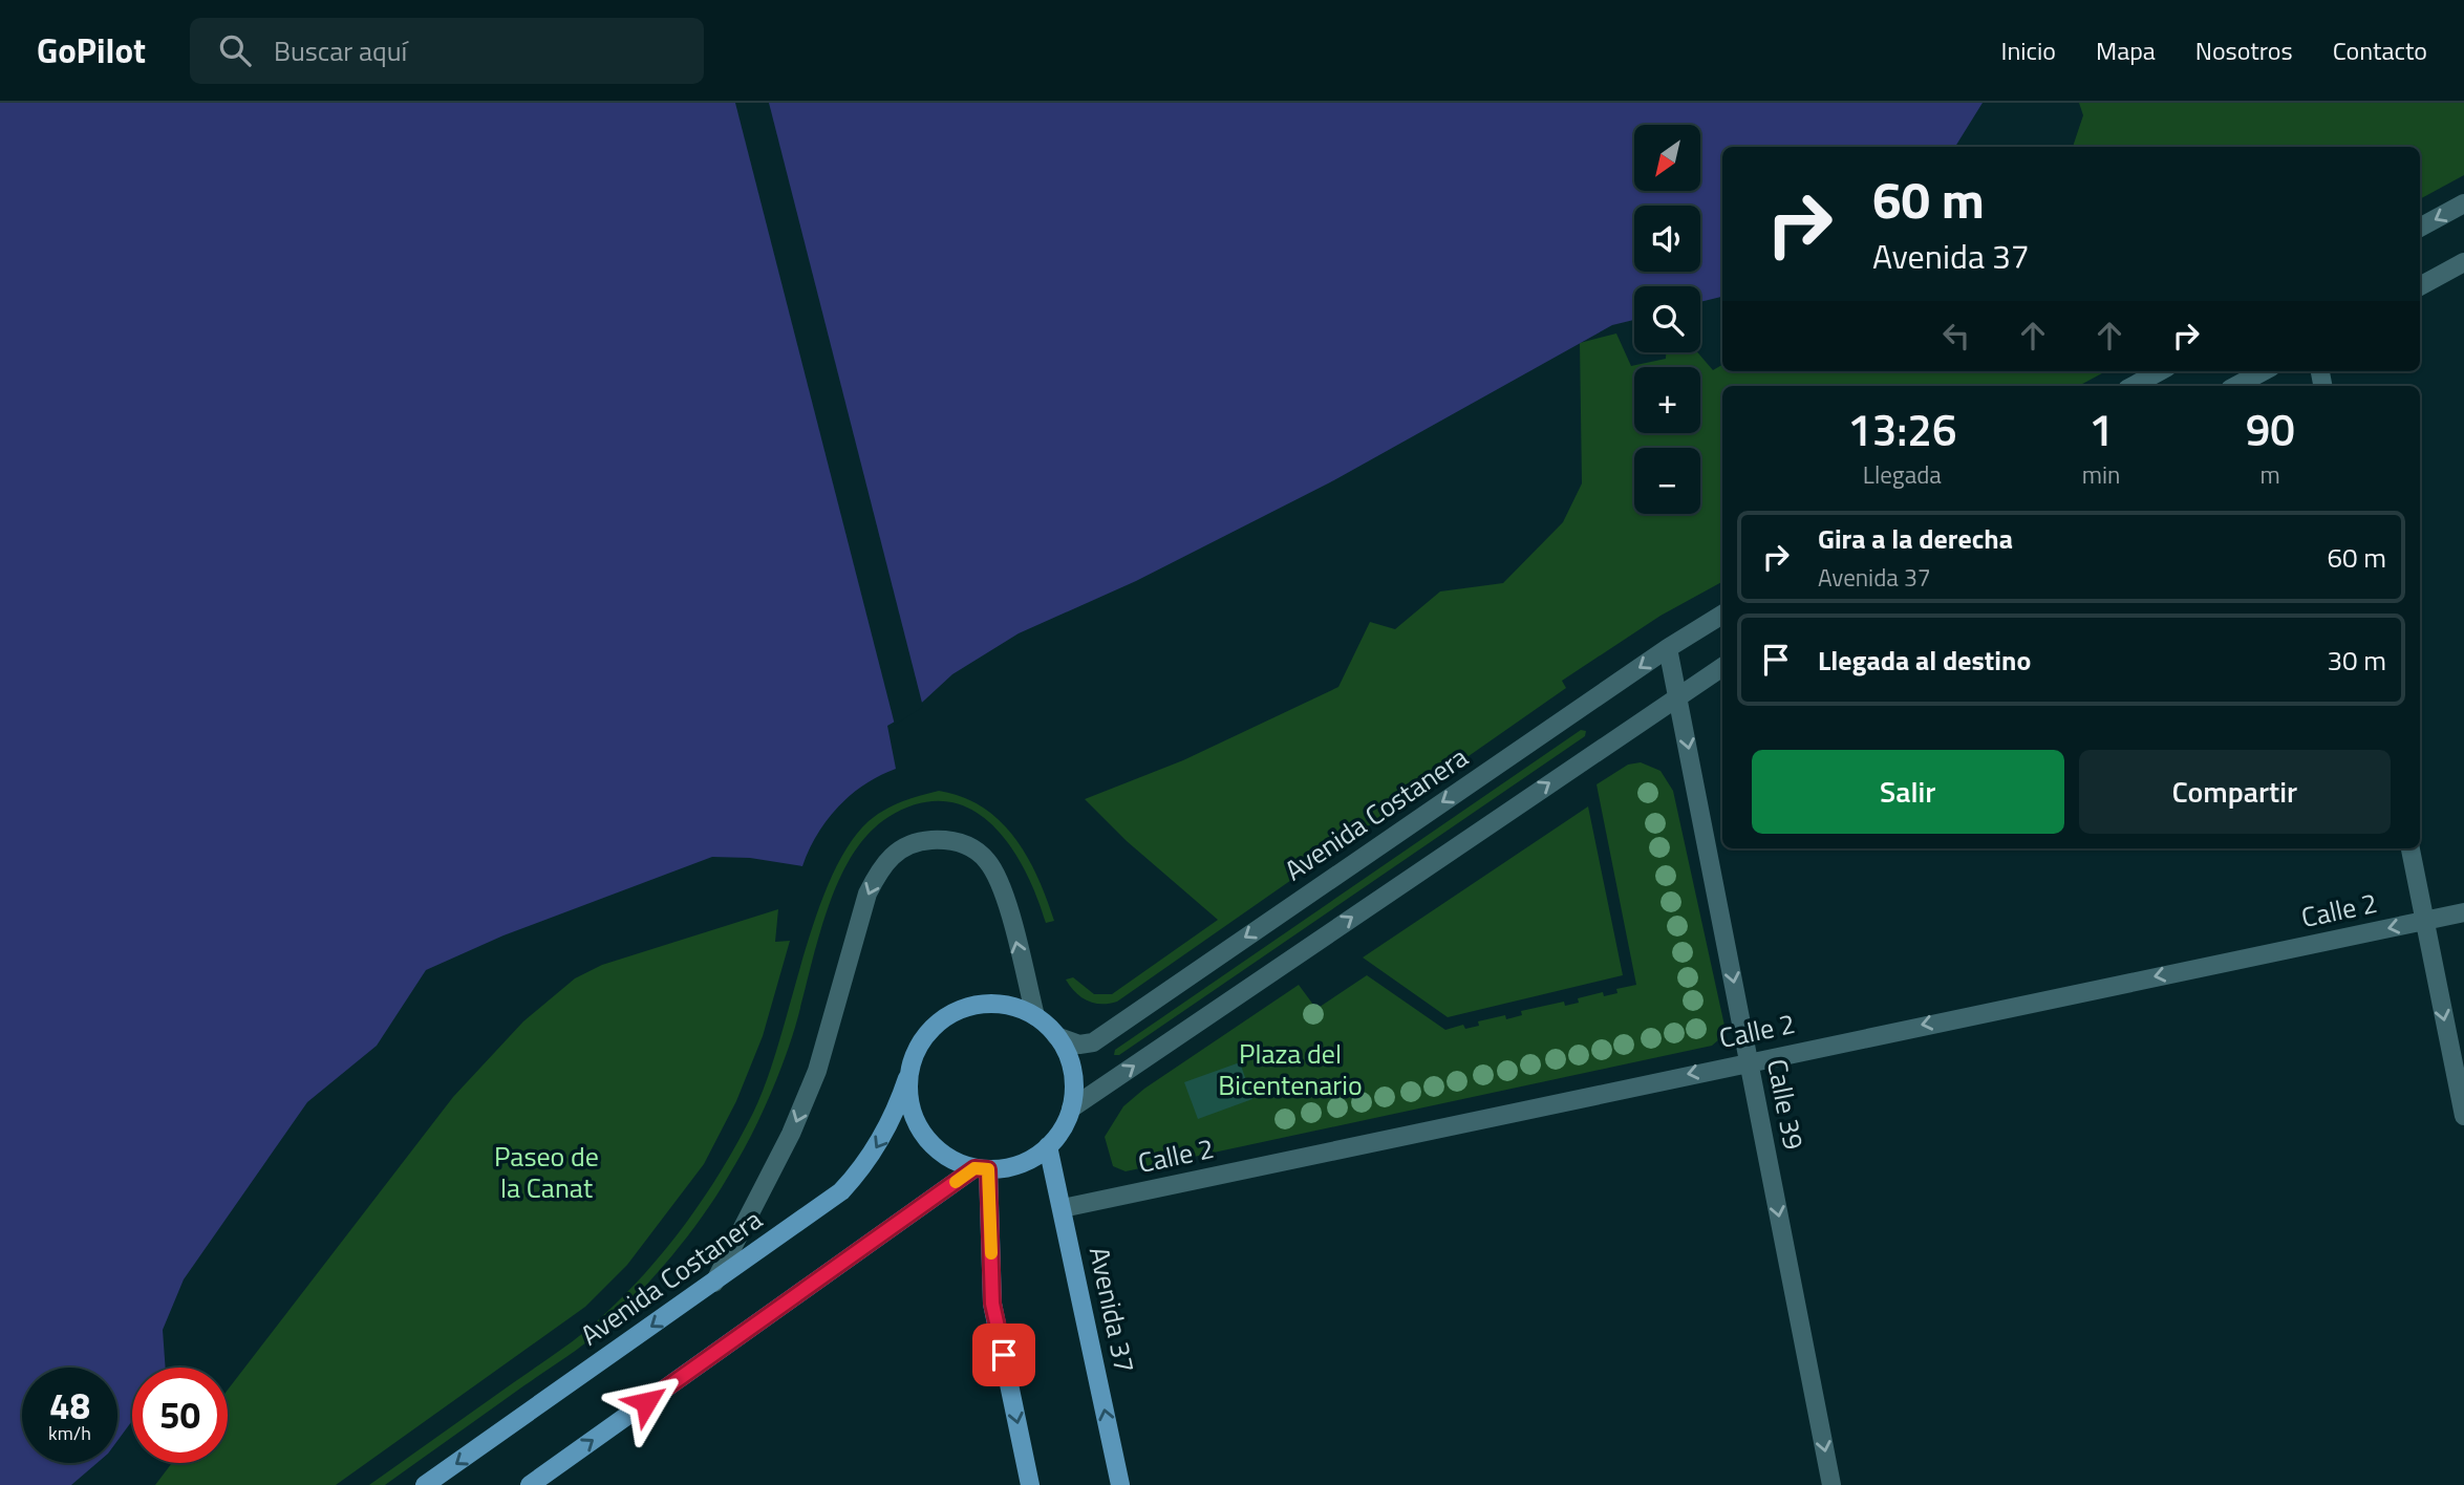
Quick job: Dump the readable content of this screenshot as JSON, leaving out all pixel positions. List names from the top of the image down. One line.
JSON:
{"streets":{"main road":["Avenida Costanera","Avenida 37"],"street":["Calle 2","Calle 39"]},"crossings":[["Avenida Costanera","Calle 39"],["Avenida Costanera","Avenida 37"],["Calle 2","Calle 39"],["Calle 2","Avenida 37"]],"one_way":["Calle 2","Calle 39"],"parks":["Plaza del Bicentenario","Paseo de la Canat"],"north":"bottom left","page":{"header":"GoPilot","search":"Buscar aquí","nav":["Inicio","Mapa","Nosotros","Contacto"],"map_buttons":["+","−"],"turn":["60 m","Avenida 37"],"eta":["13:26","Llegada","1","min","90","m"],"list":[{"name":"Gira a la derecha","note":"Avenida 37","value":"60 m"},{"name":"Llegada al destino","value":"30 m"}],"buttons":["Salir","Compartir"],"speed":"48 km/h","limit":"50"}}
